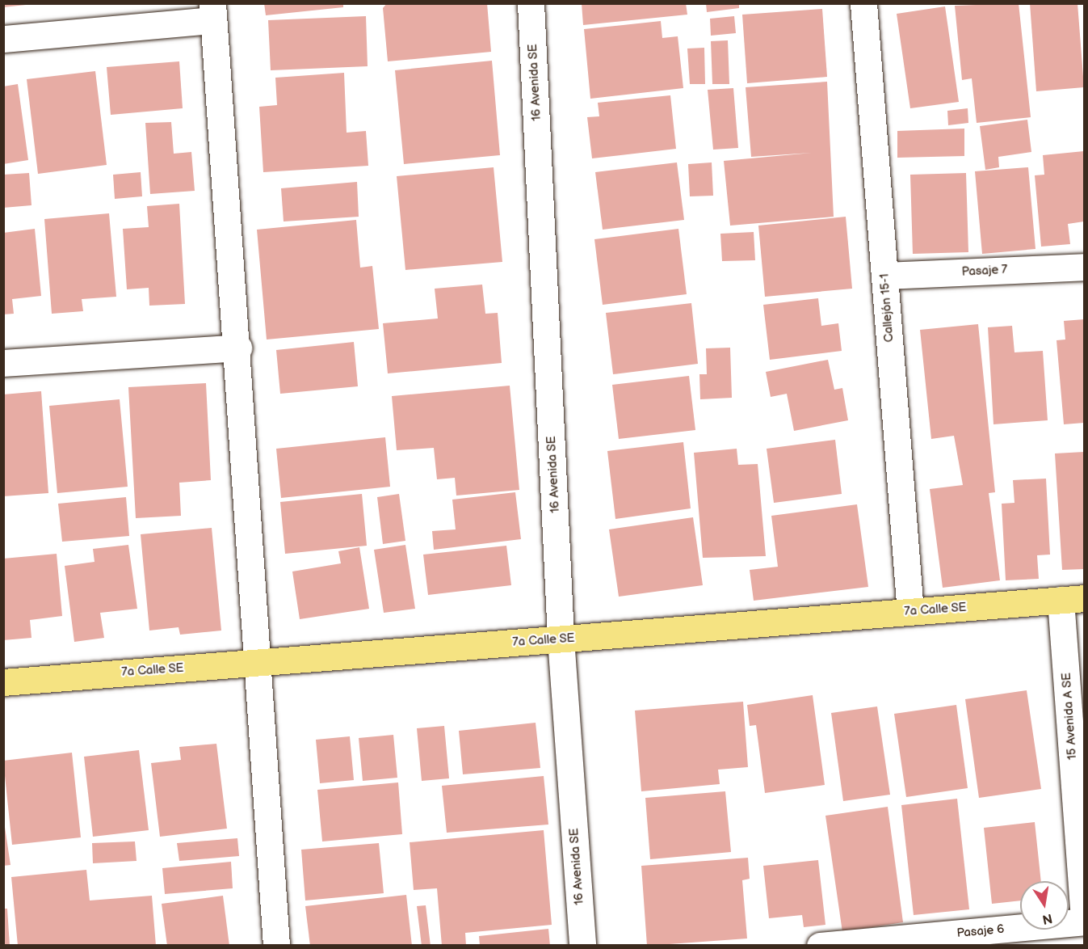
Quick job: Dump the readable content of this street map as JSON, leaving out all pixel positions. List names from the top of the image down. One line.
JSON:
{"streets":{"main road":["7a Calle SE"],"street":["16 Avenida SE","Pasaje 7","Callejón 15-1","15 Avenida A SE","Pasaje 6"]},"crossings":[["16 Avenida SE","7a Calle SE"],["Pasaje 7","Callejón 15-1"],["Callejón 15-1","7a Calle SE"],["7a Calle SE","15 Avenida A SE"],["15 Avenida A SE","Pasaje 6"]],"north":"bottom"}
